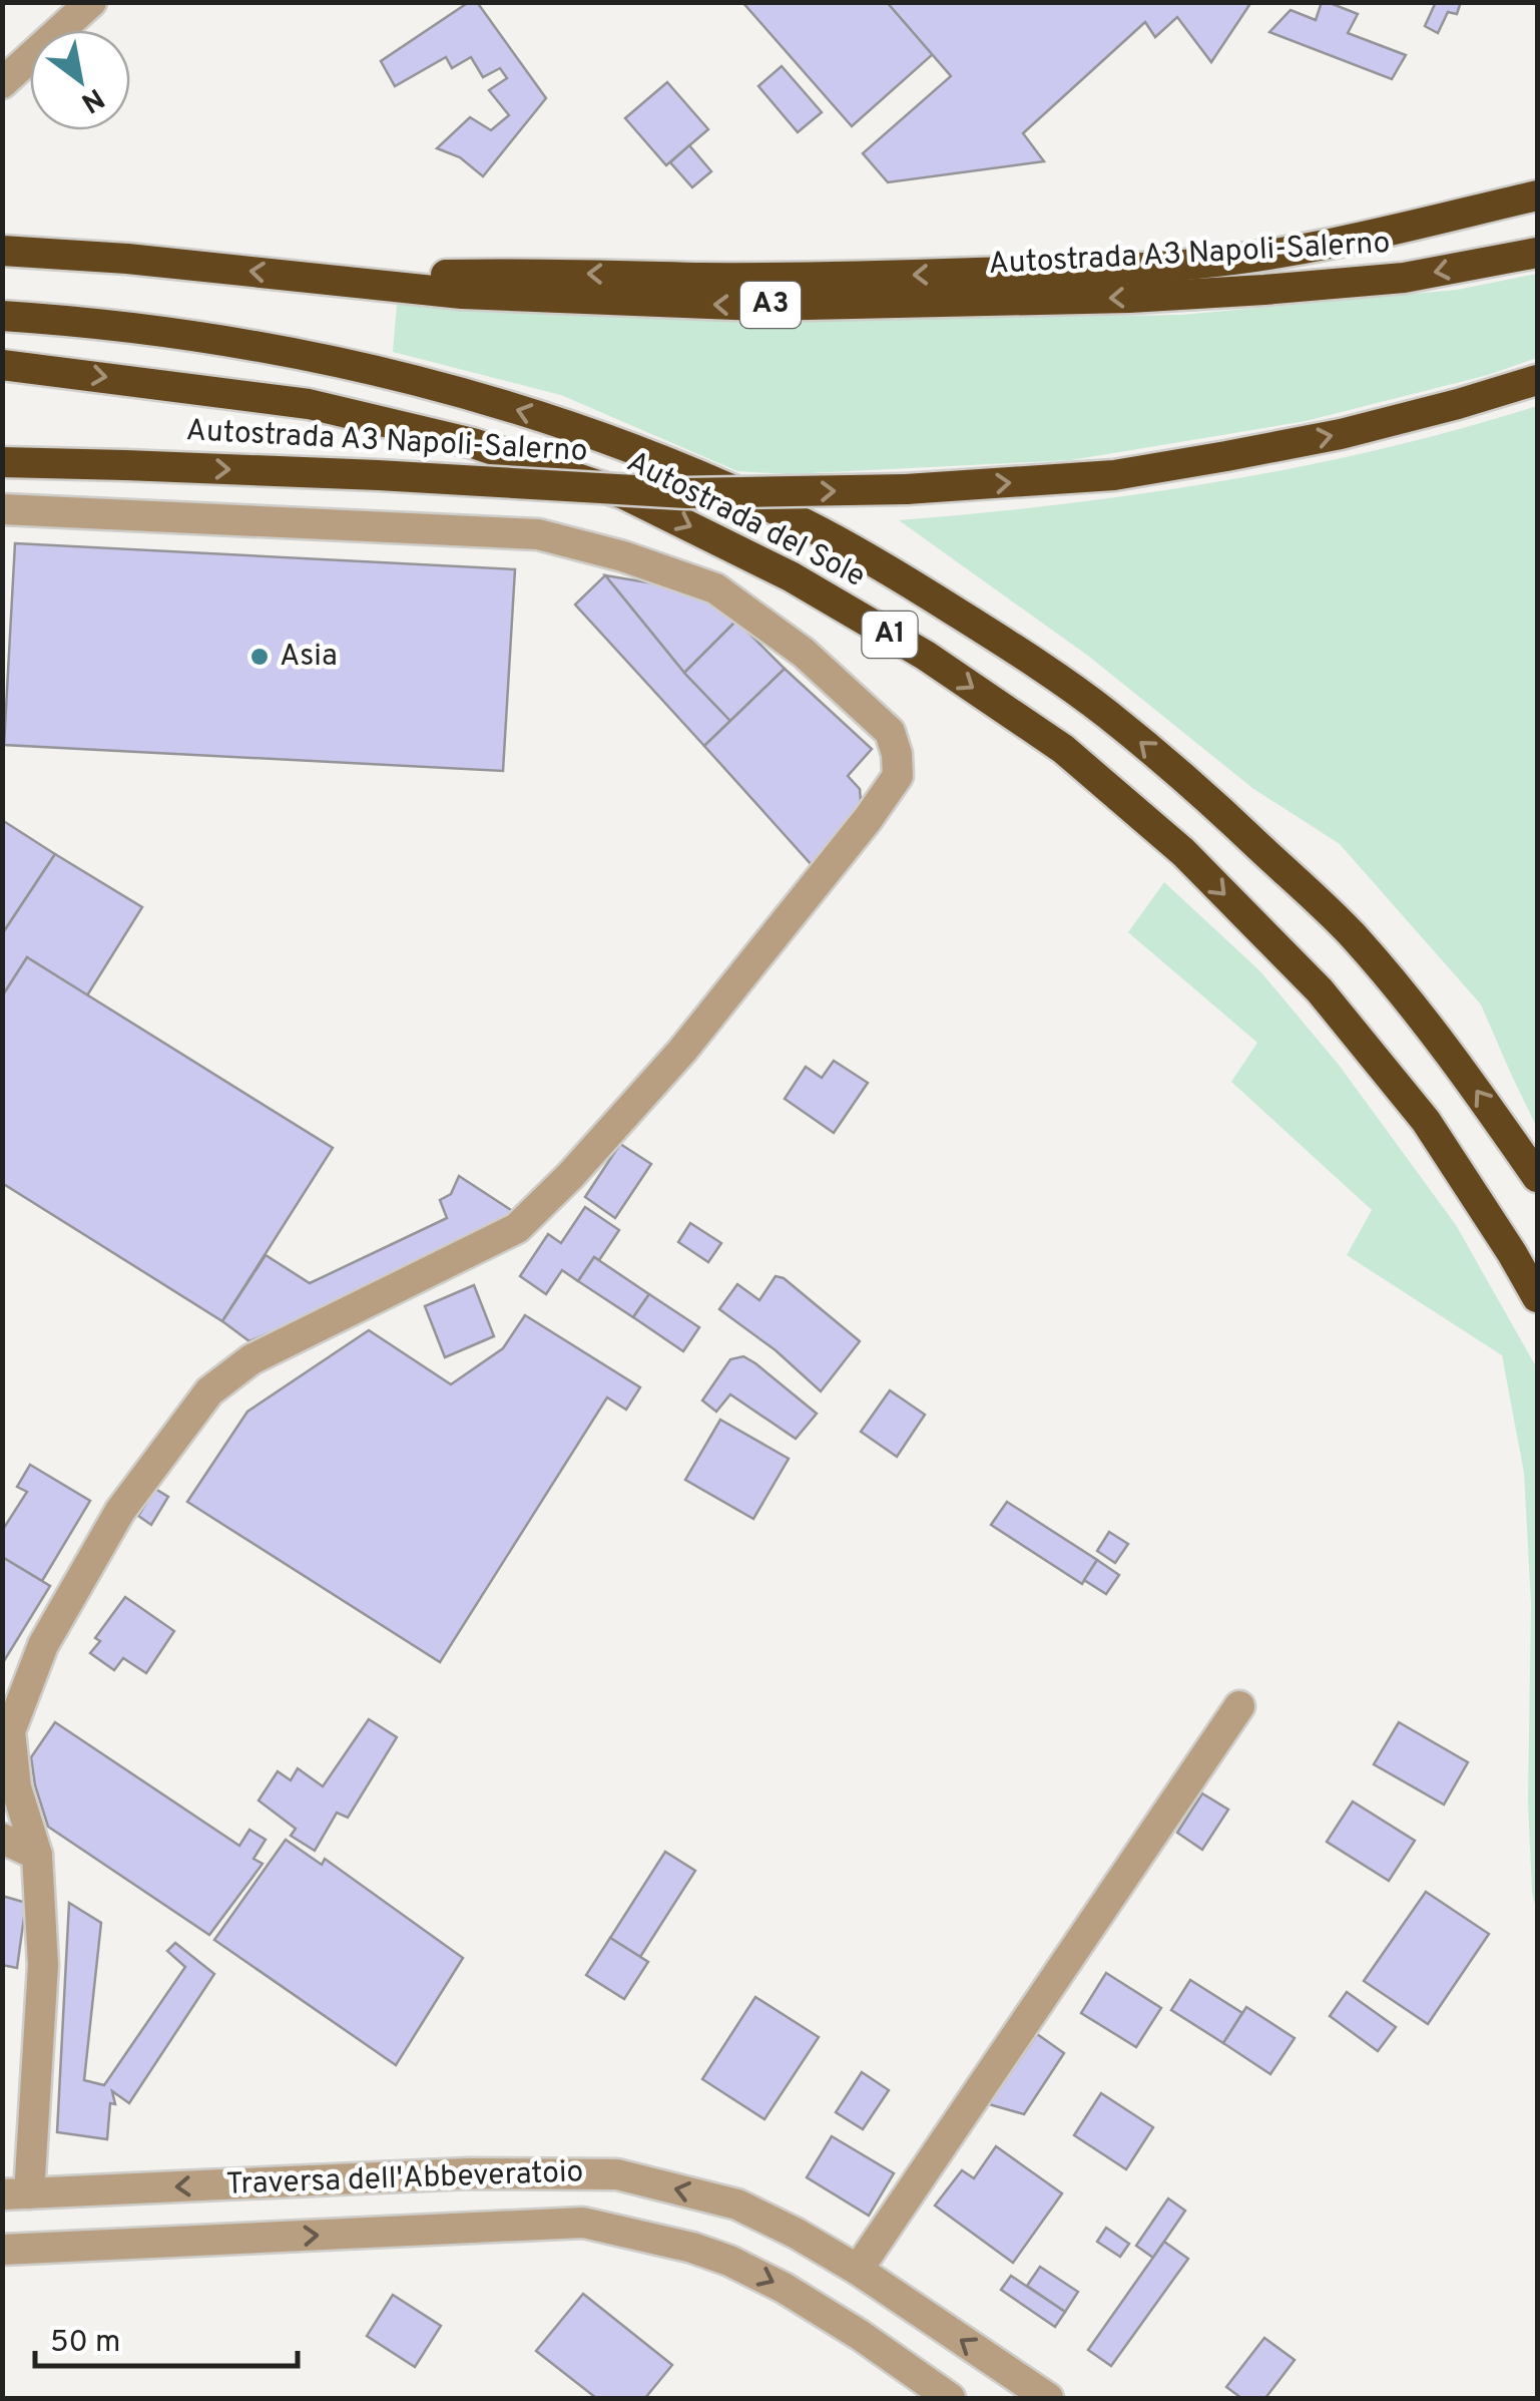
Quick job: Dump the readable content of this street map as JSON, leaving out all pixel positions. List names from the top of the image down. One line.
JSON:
{"streets":{"highway":["Autostrada A3 Napoli-Salerno","A3","Autostrada del Sole","A1"],"street":["Traversa dell'Abbeveratoio"]},"places":["Asia"],"scale_bar":"50 m","north":"bottom right"}
